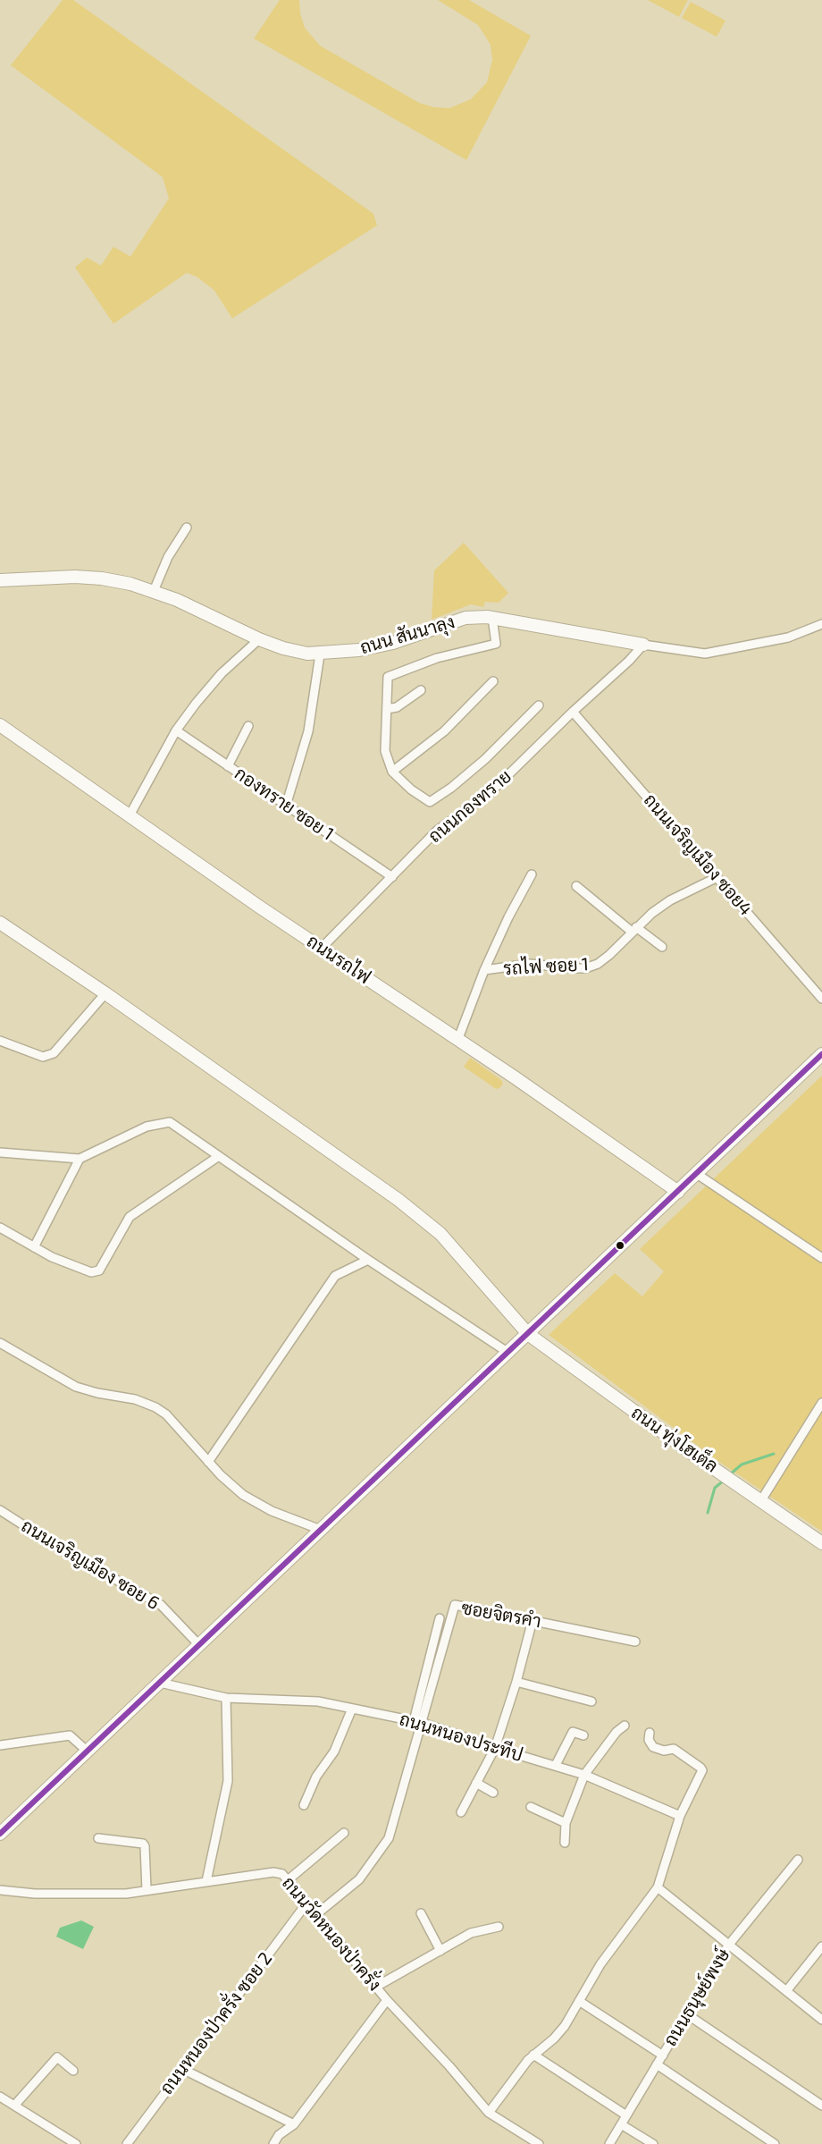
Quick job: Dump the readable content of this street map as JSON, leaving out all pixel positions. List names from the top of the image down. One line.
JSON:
{"streets":{"main road":["ถนน สันนาลุง","ถนนรถไฟ","ถนน ทุ่งโฮเต็ล"],"street":["กองทราย ซอย 1","ถนนกองทราย","ถนนเจริญเมือง ซอย4","รถไฟ ซอย 1","ถนนเจริญเมือง ซอย 6","ซอยจิตรคำ","ถนนหนองประทีป","ถนนวัดหนองป่าครั่ง","ถนนธนุษย์พงษ์","ถนนหนองป่าครั่ง ซอย 2"]},"crossings":[["ถนน สันนาลุง","ถนนกองทราย"],["กองทราย ซอย 1","ถนนกองทราย"],["ถนนกองทราย","ถนนเจริญเมือง ซอย4"],["ถนนกองทราย","ถนนรถไฟ"],["ถนนเจริญเมือง ซอย4","รถไฟ ซอย 1"],["ถนนรถไฟ","รถไฟ ซอย 1"],["ซอยจิตรคำ","ถนนหนองประทีป"],["ถนนวัดหนองป่าครั่ง","ถนนหนองป่าครั่ง ซอย 2"]]}
